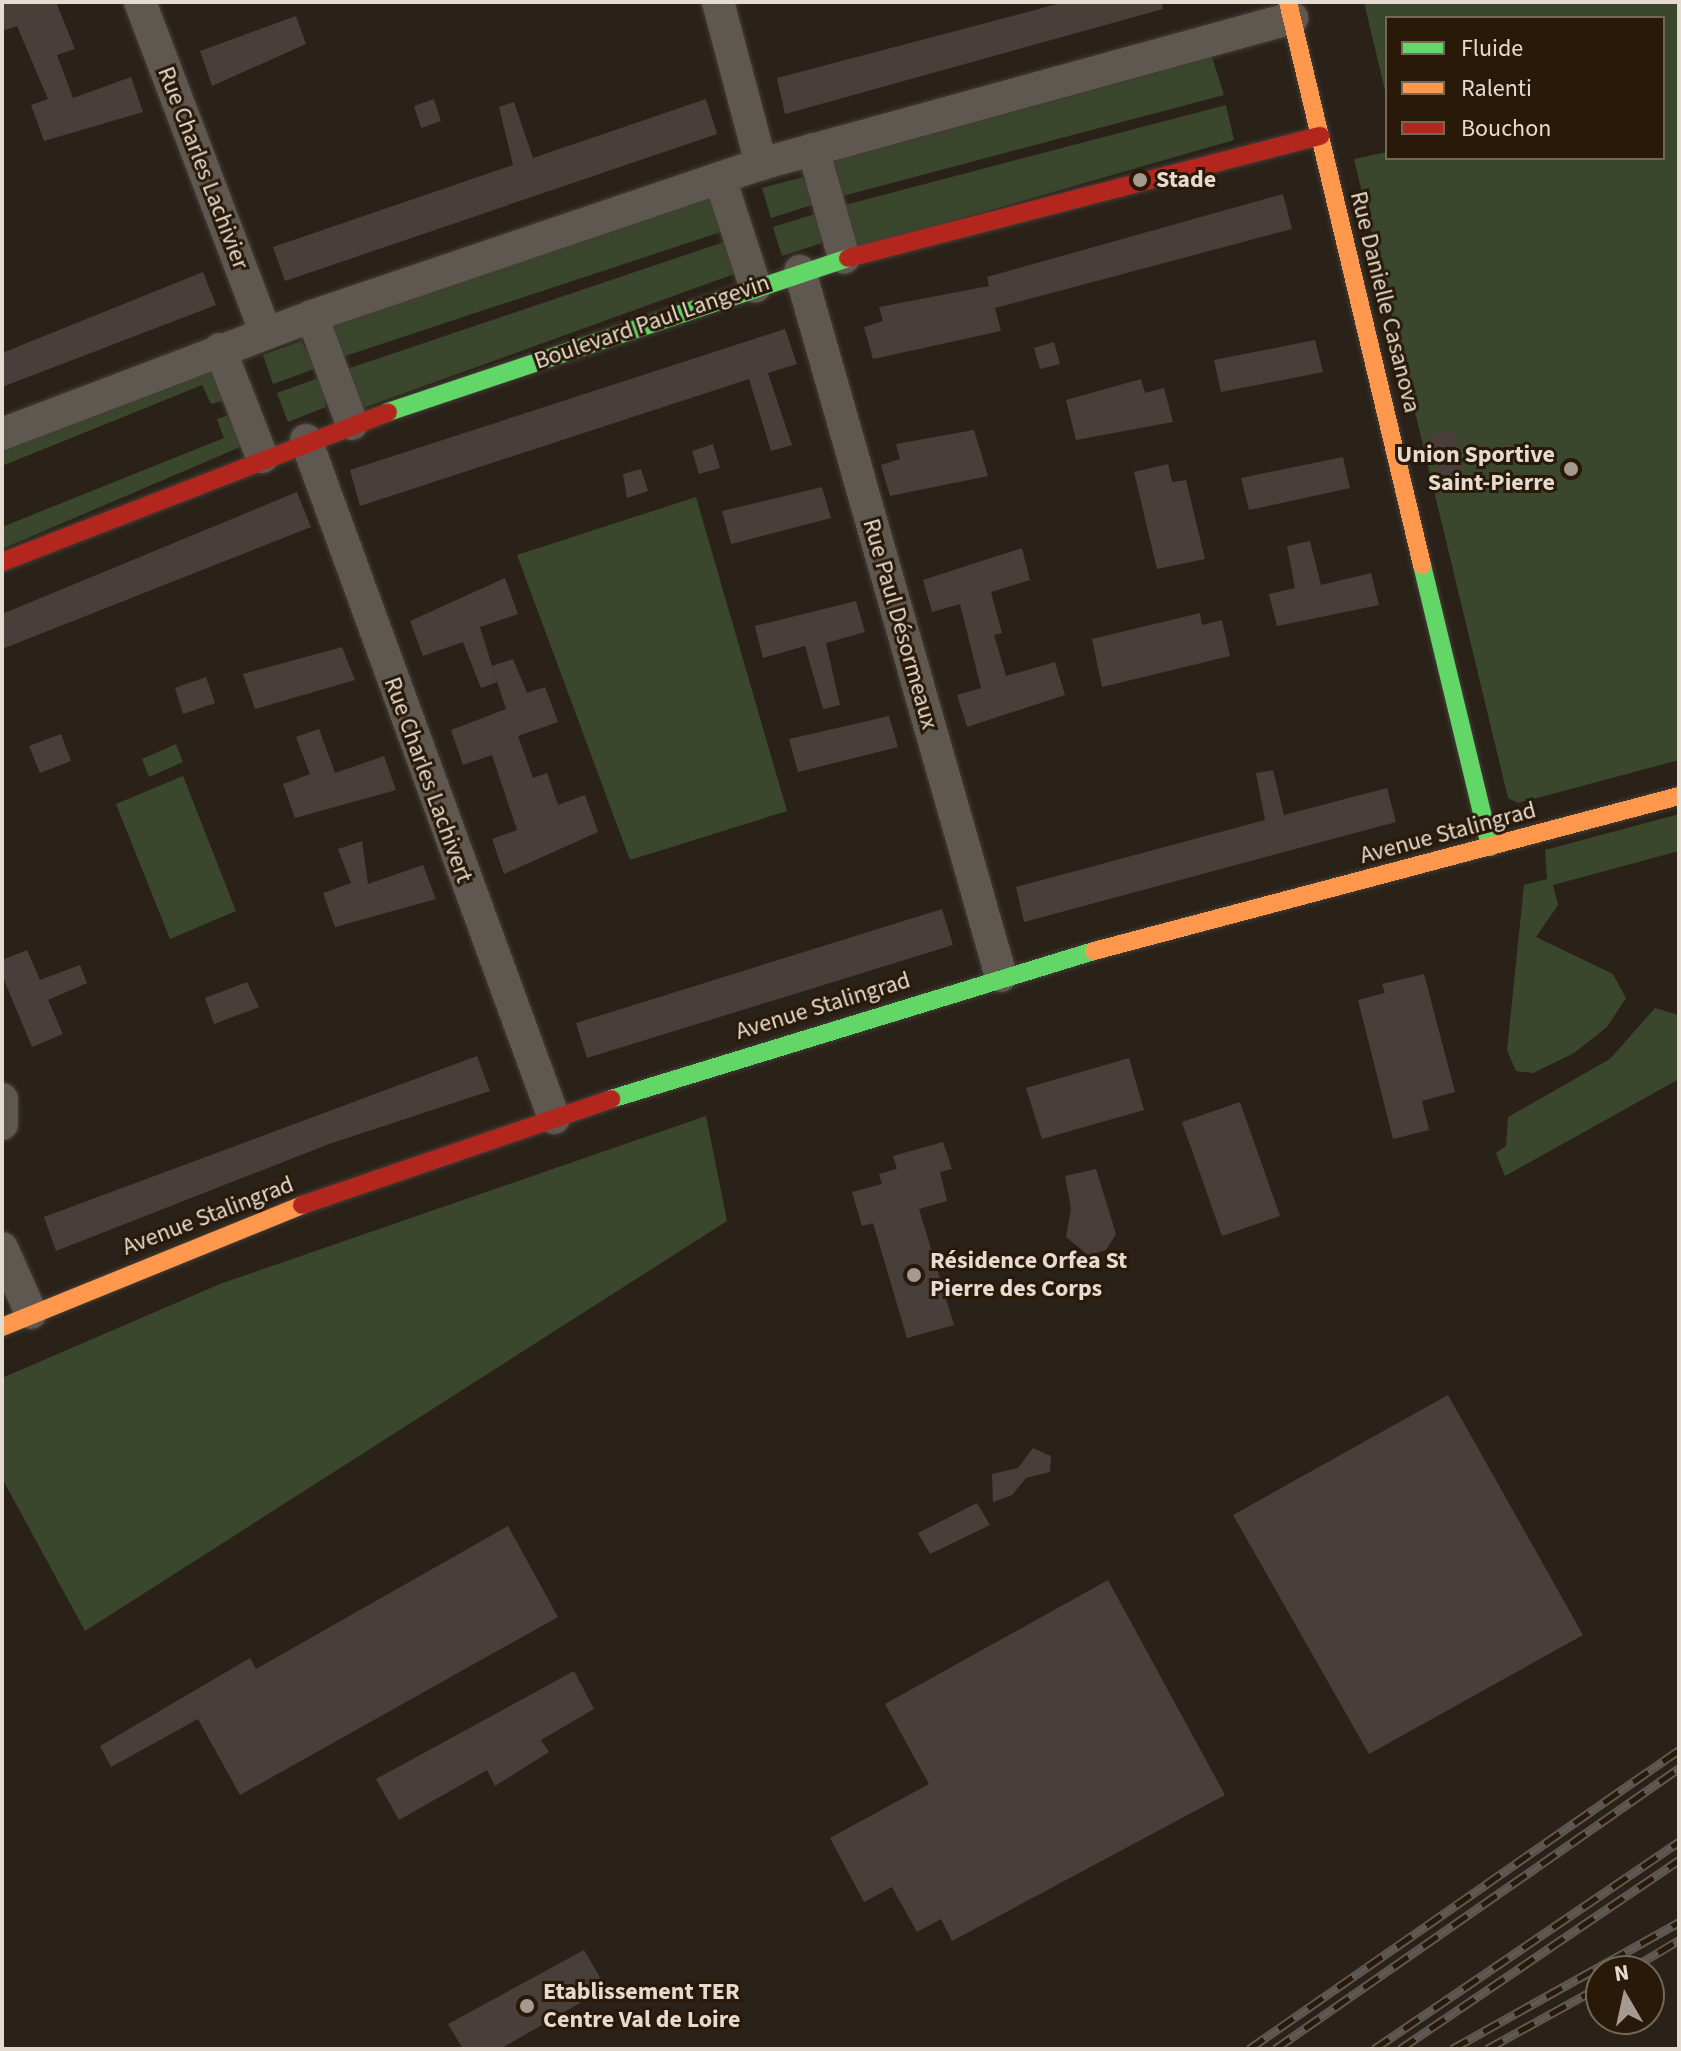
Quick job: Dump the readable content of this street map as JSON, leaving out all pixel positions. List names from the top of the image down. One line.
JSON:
{"streets":{"street":["Rue Charles Lachivier","Rue Danielle Casanova","Boulevard Paul Langevin","Rue Paul Désormeaux","Rue Charles Lachivert","Avenue Stalingrad"]},"crossings":[["Rue Danielle Casanova","Boulevard Paul Langevin"],["Rue Danielle Casanova","Avenue Stalingrad"],["Boulevard Paul Langevin","Rue Paul Désormeaux"],["Boulevard Paul Langevin","Rue Charles Lachivert"],["Rue Paul Désormeaux","Avenue Stalingrad"],["Rue Charles Lachivert","Avenue Stalingrad"]],"places":["Stade","Union Sportive Saint-Pierre","Résidence Orfea St Pierre des Corps","Etablissement TER Centre Val de Loire"],"legend":["Fluide","Ralenti","Bouchon"],"north":"top"}
